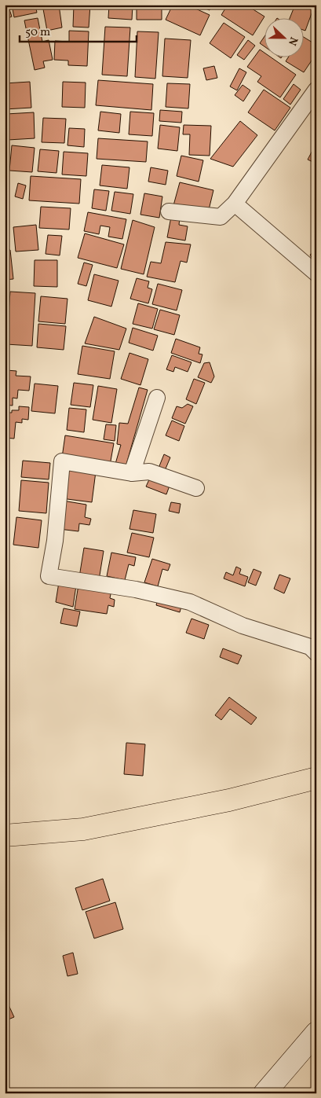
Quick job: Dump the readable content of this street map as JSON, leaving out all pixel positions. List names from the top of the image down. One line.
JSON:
{"scale_bar":"50 m","north":"right"}
